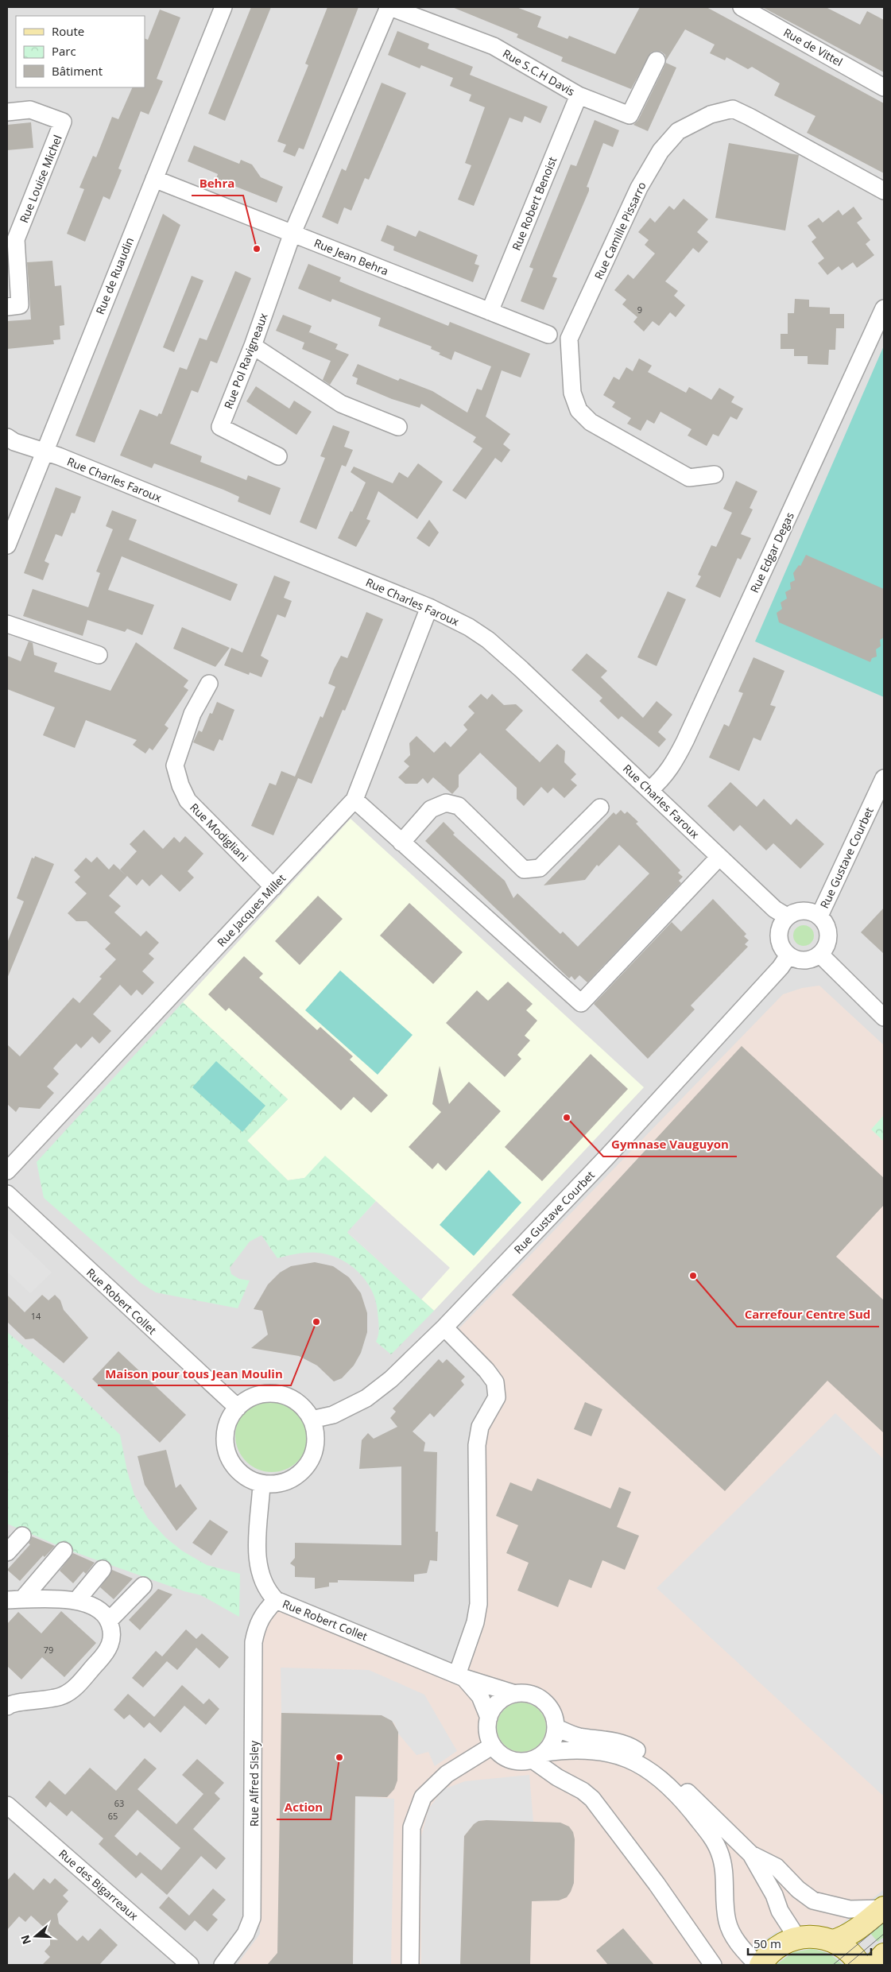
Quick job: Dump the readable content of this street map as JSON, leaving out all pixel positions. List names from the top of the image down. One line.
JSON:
{"streets":{"street":["Rue de Vittel","Rue S.C.H Davis","Rue Louise Michel","Rue Robert Benoist","Rue Camille Pissarro","Rue Jean Behra","Rue de Ruaudin","Rue Pol Ravigneaux","Rue Charles Faroux","Rue Edgar Degas","Rue Modigliani","Rue Gustave Courbet","Rue Jacques Millet","Rue Robert Collet","Rue Alfred Sisley","Rue des Bigarreaux"]},"crossings":[["Rue S.C.H Davis","Rue Robert Benoist"],["Rue S.C.H Davis","Rue Jean Behra"],["Rue S.C.H Davis","Rue Pol Ravigneaux"],["Rue Robert Benoist","Rue Jean Behra"],["Rue Jean Behra","Rue de Ruaudin"],["Rue Jean Behra","Rue Pol Ravigneaux"],["Rue de Ruaudin","Rue Charles Faroux"],["Rue Charles Faroux","Rue Edgar Degas"],["Rue Charles Faroux","Rue Gustave Courbet"],["Rue Charles Faroux","Rue Jacques Millet"],["Rue Modigliani","Rue Jacques Millet"],["Rue Gustave Courbet","Rue Robert Collet"],["Rue Robert Collet","Rue Alfred Sisley"]],"places":["Behra","Gymnase Vauguyon","Carrefour Centre Sud","Maison pour tous Jean Moulin","Action"],"house_numbers":["9","14","79","63","65"],"legend":["Route","Parc","Bâtiment"],"scale_bar":"50 m","north":"left"}
